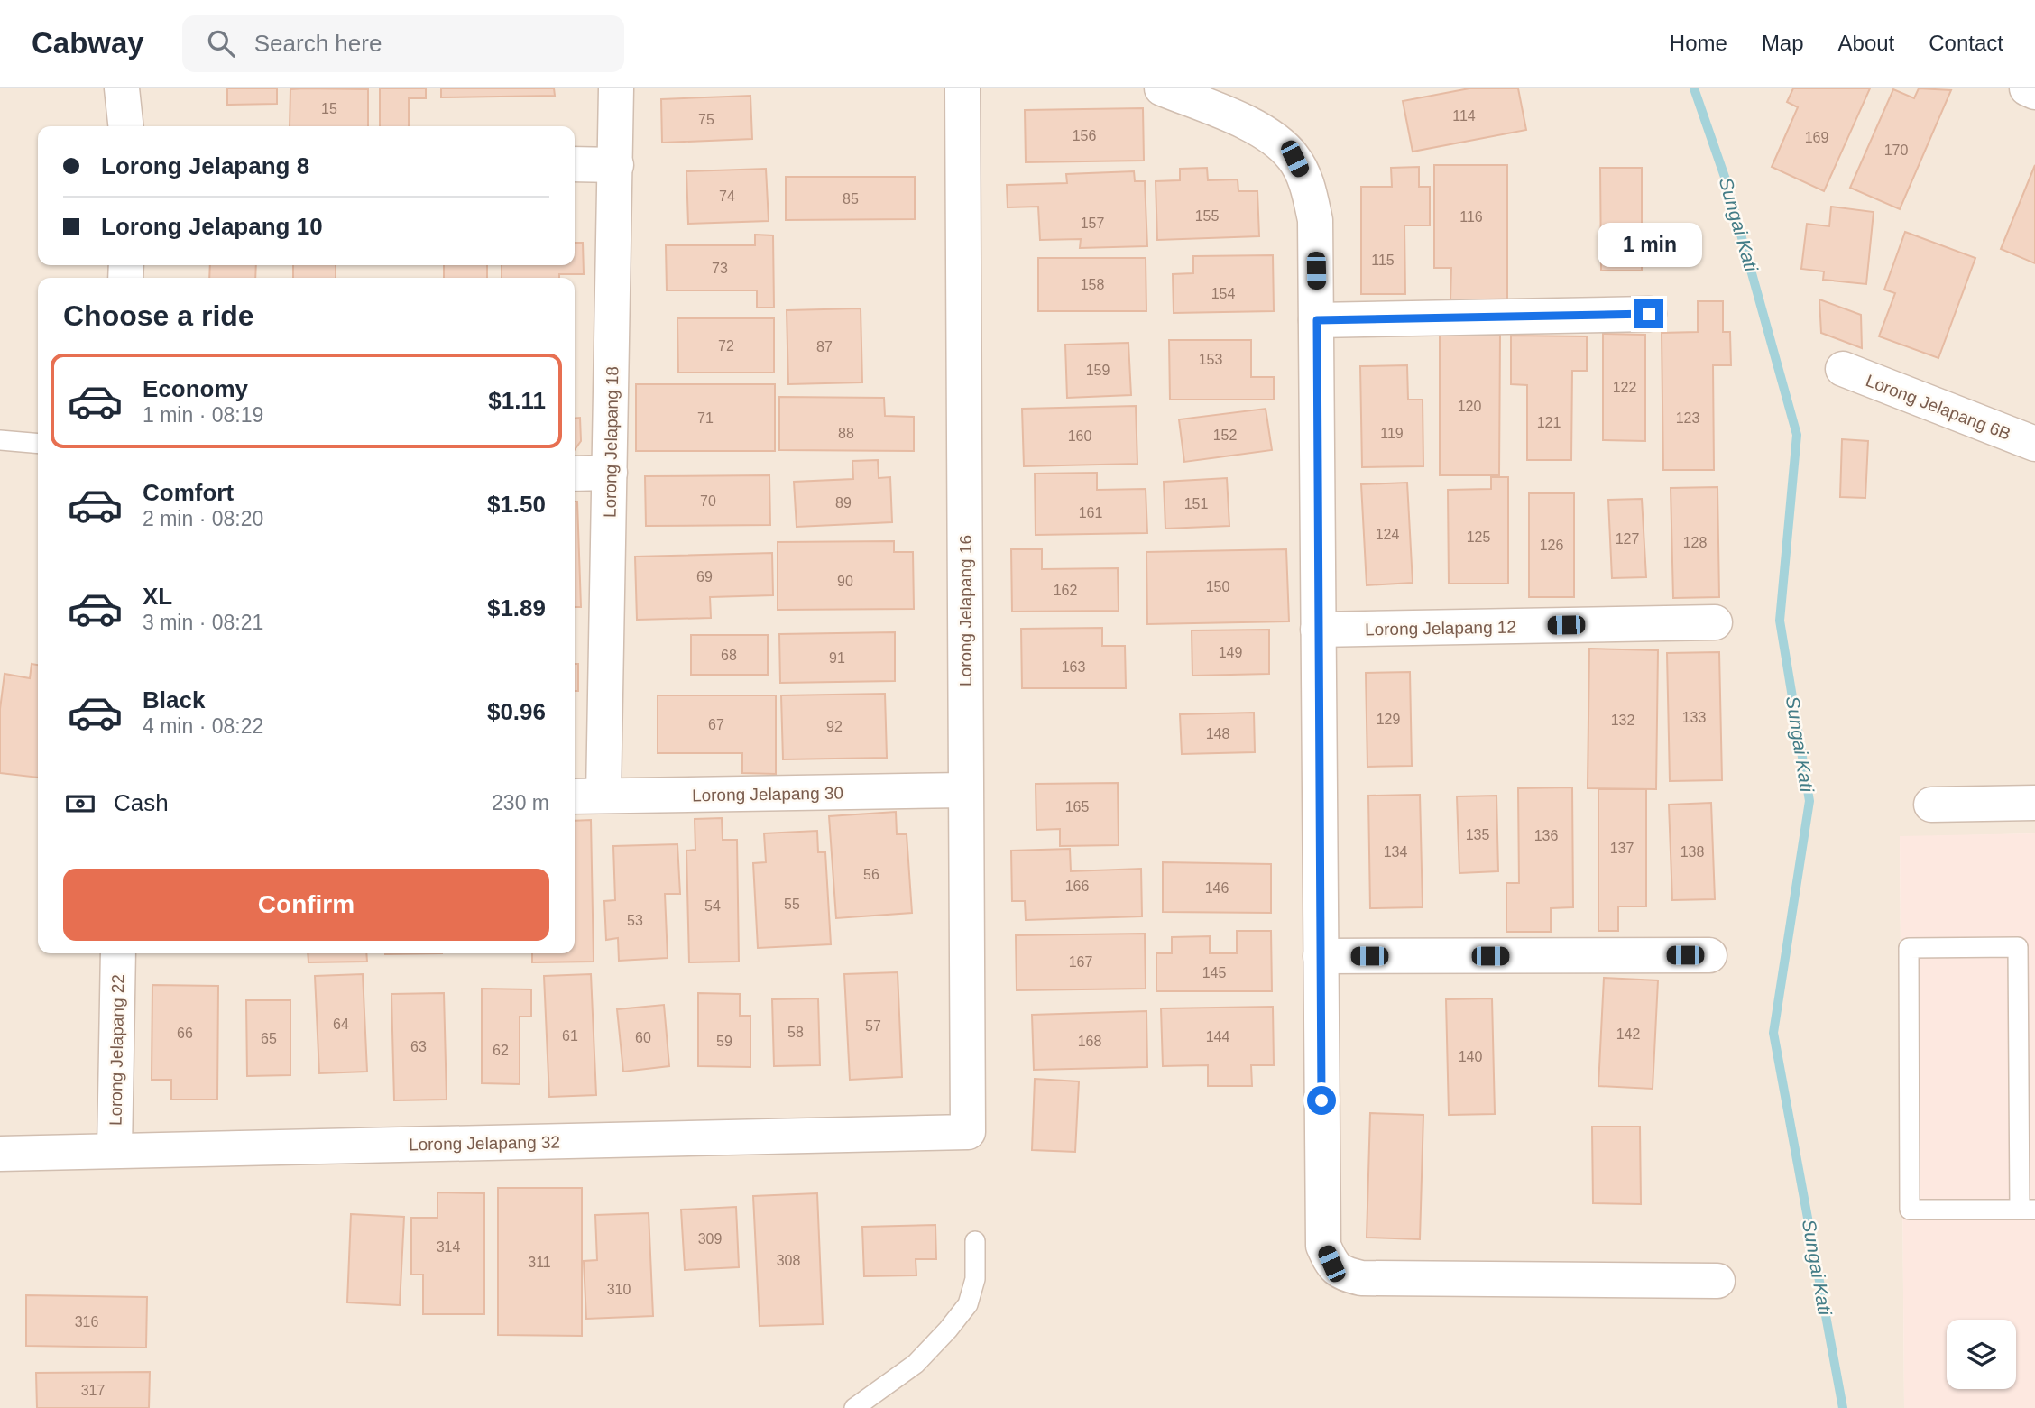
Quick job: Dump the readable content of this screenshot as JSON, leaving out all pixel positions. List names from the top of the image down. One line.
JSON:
{"streets":{"street":["Lorong Jelapang 6B","Lorong Jelapang 18","Lorong Jelapang 16","Lorong Jelapang 12","Lorong Jelapang 30","Lorong Jelapang 22","Lorong Jelapang 32"]},"crossings":[["Lorong Jelapang 18","Lorong Jelapang 30"],["Lorong Jelapang 16","Lorong Jelapang 30"],["Lorong Jelapang 16","Lorong Jelapang 32"],["Lorong Jelapang 22","Lorong Jelapang 32"]],"water":["Sungai Kati"],"house_numbers":["15","114","75","156","169","170","74","85","155","116","157","115","73","158","154","72","87","153","159","122","120","71","123","121","88","119","152","160","70","89","151","161","124","125","127","128","126","69","90","150","162","149","68","91","163","133","129","132","67","92","148","165","135","136","137","134","138","56","166","146","55","54","53","167","145","64","57","58","66","142","61","144","60","65","59","168","63","62","140","309","314","308","311","310","316","317"],"page":{"header":"Cabway","search":"Search here","nav":["Home","Map","About","Contact"],"banner":["Lorong Jelapang 8","Lorong Jelapang 10"],"bubble":"1 min","heading":"Choose a ride","list":[{"name":"Economy","note":"1 min · 08:19","value":"$1.11"},{"name":"Comfort","note":"2 min · 08:20","value":"$1.50"},{"name":"XL","note":"3 min · 08:21","value":"$1.89"},{"name":"Black","note":"4 min · 08:22","value":"$0.96"}],"pay":["Cash","230 m"],"buttons":"Confirm"}}
